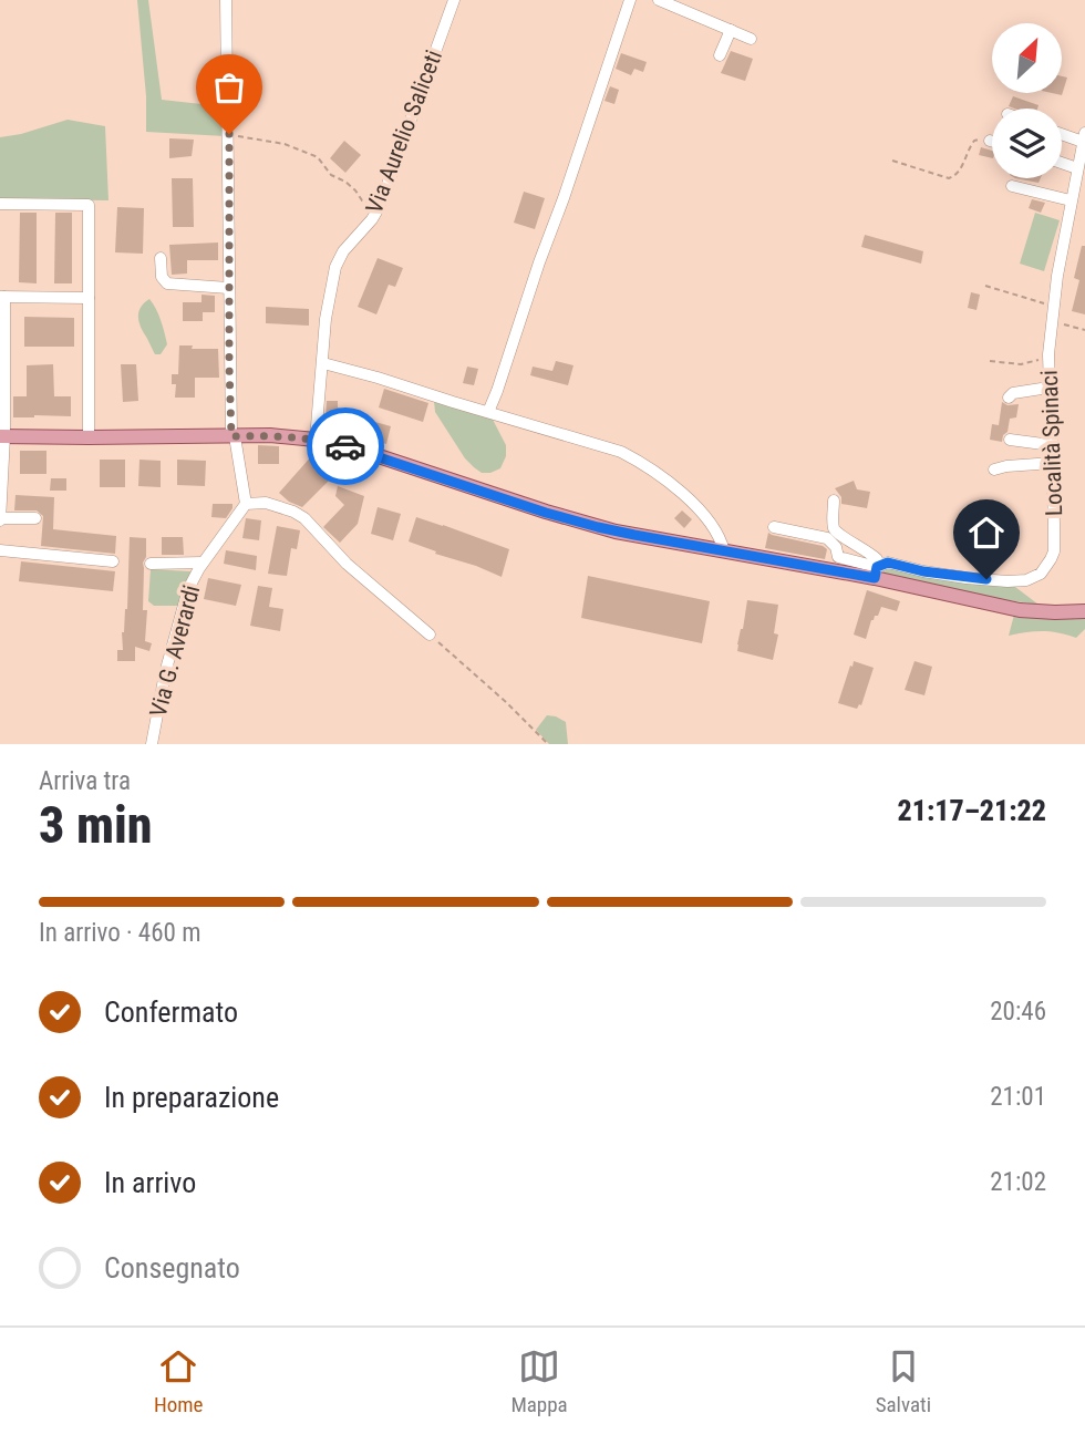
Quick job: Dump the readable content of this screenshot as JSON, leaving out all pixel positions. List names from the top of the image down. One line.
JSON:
{"streets":{"street":["Via Aurelio Saliceti","Località Spinaci","Via G. Averardi"]},"north":"top right","page":{"heading":["3 min","Arriva tra","21:17–21:22"],"bar":"In arrivo · 460 m","list":[["Confermato","20:46"],["In preparazione","21:01"],["In arrivo","21:02"],"Consegnato"],"tabs":["Home","Mappa","Salvati"]}}
